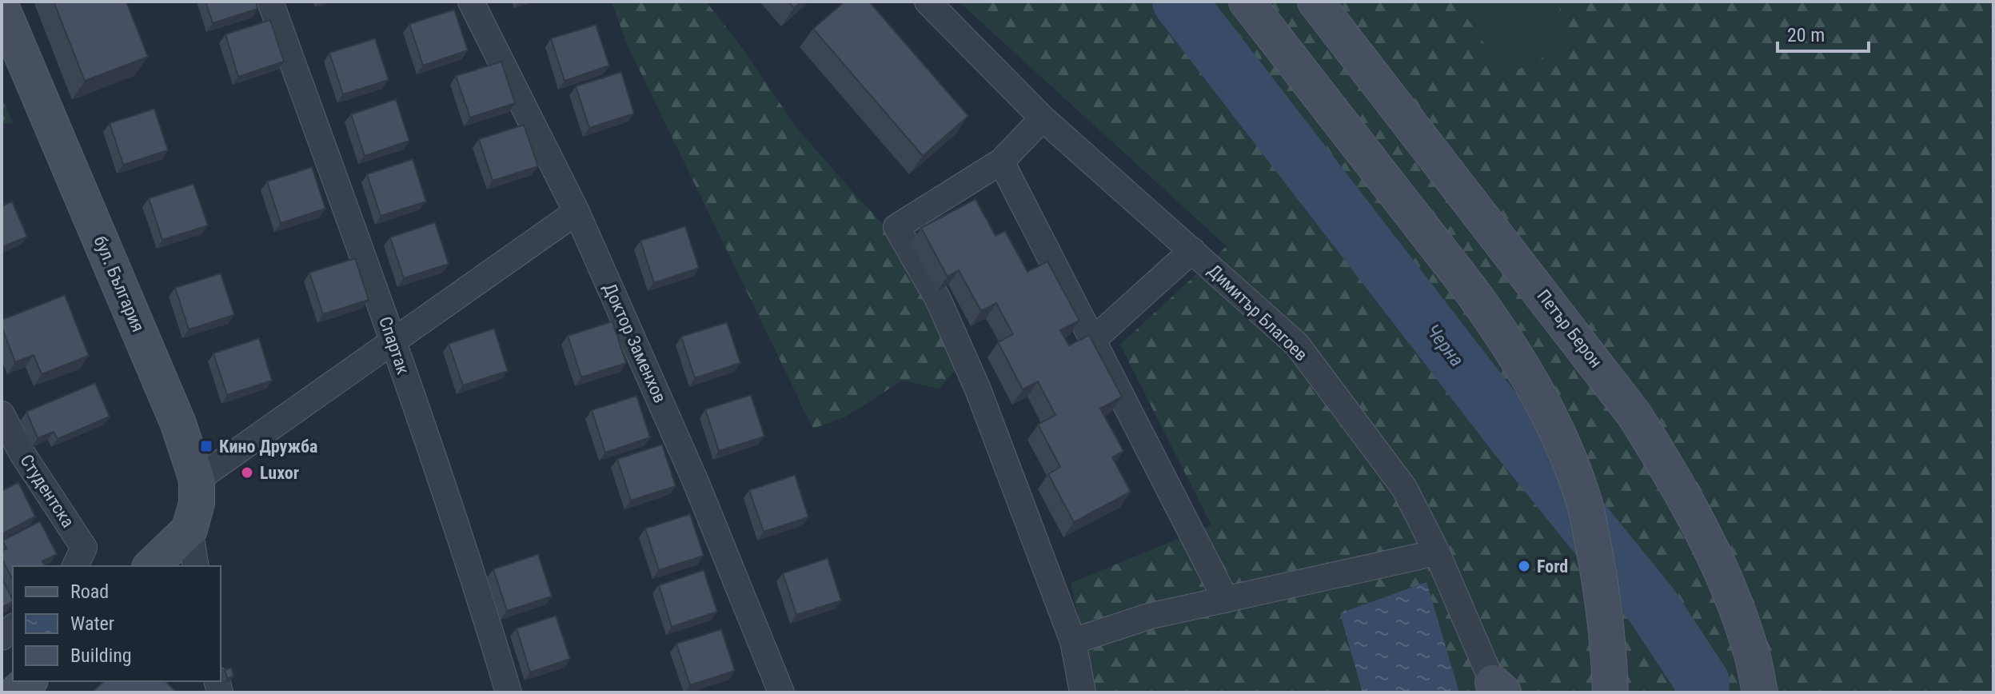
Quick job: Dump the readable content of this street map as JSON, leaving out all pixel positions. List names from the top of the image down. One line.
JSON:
{"streets":{"main road":["бул. България","Петър Берон"],"street":["Димитър Благоев","Доктор Заменхов","Спартак","Студентска"]},"water":["Черна"],"places":{"transit":["Кино Дружба"],"other":["Luxor","Ford"]},"legend":["Road","Water","Building"],"scale_bar":"20 m"}
